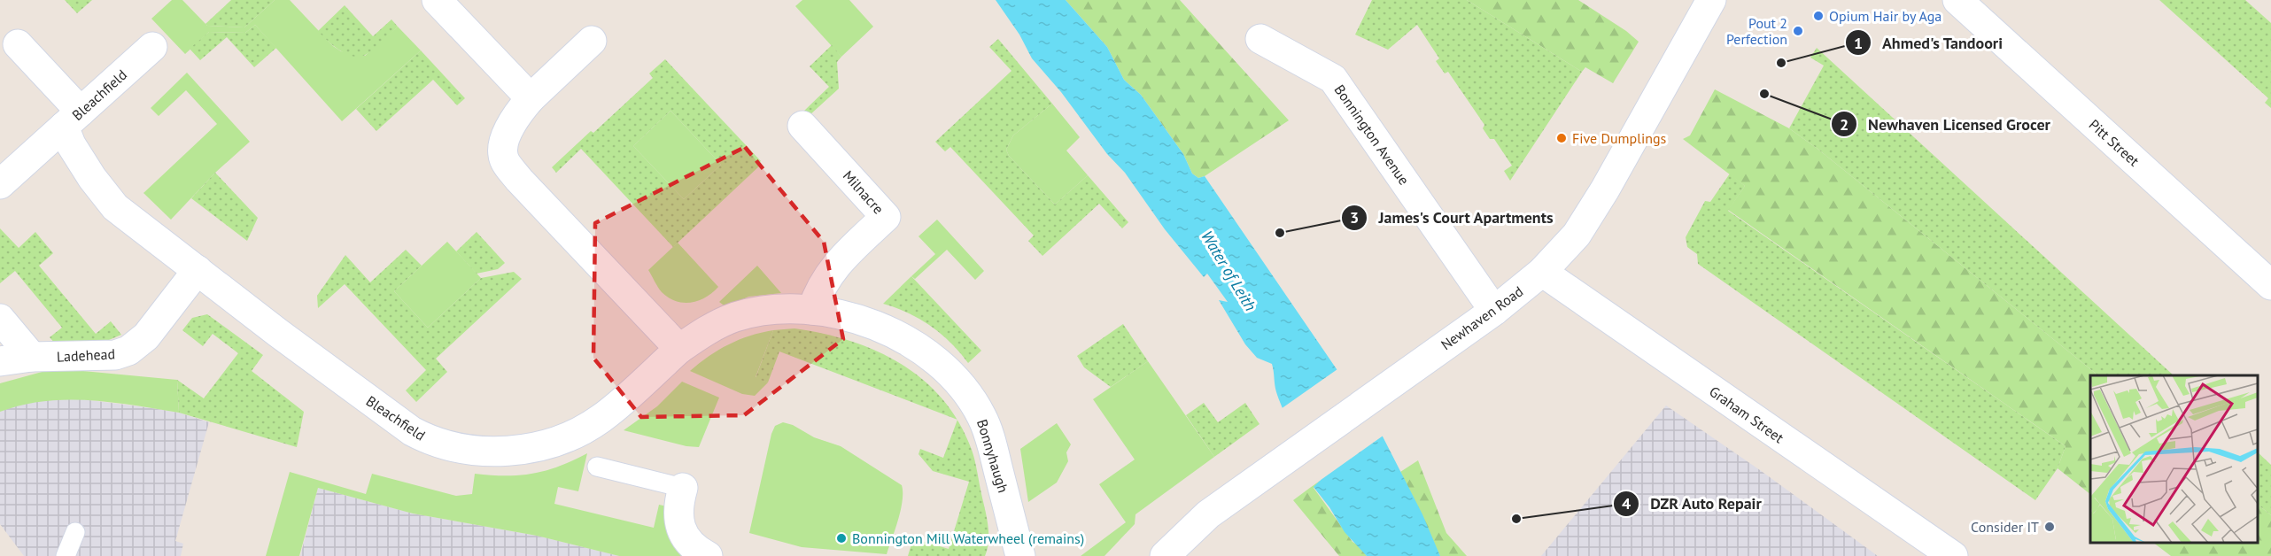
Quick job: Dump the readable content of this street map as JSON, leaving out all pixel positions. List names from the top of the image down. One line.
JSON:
{"streets":{"street":["Bleachfield","Bonnington Avenue","Pitt Street","Milnacre","Newhaven Road","Ladehead","Graham Street","Bonnyhaugh"]},"crossings":[["Bleachfield","Ladehead"],["Bleachfield","Bonnyhaugh"],["Bonnington Avenue","Newhaven Road"],["Milnacre","Bonnyhaugh"],["Newhaven Road","Graham Street"]],"water":["Water of Leith"],"places":["Opium Hair by Aga","Pout 2 Perfection","Ahmed's Tandoori","Newhaven Licensed Grocer","Five Dumplings","James's Court Apartments","DZR Auto Repair","Consider IT","Bonnington Mill Waterwheel (remains)"]}
